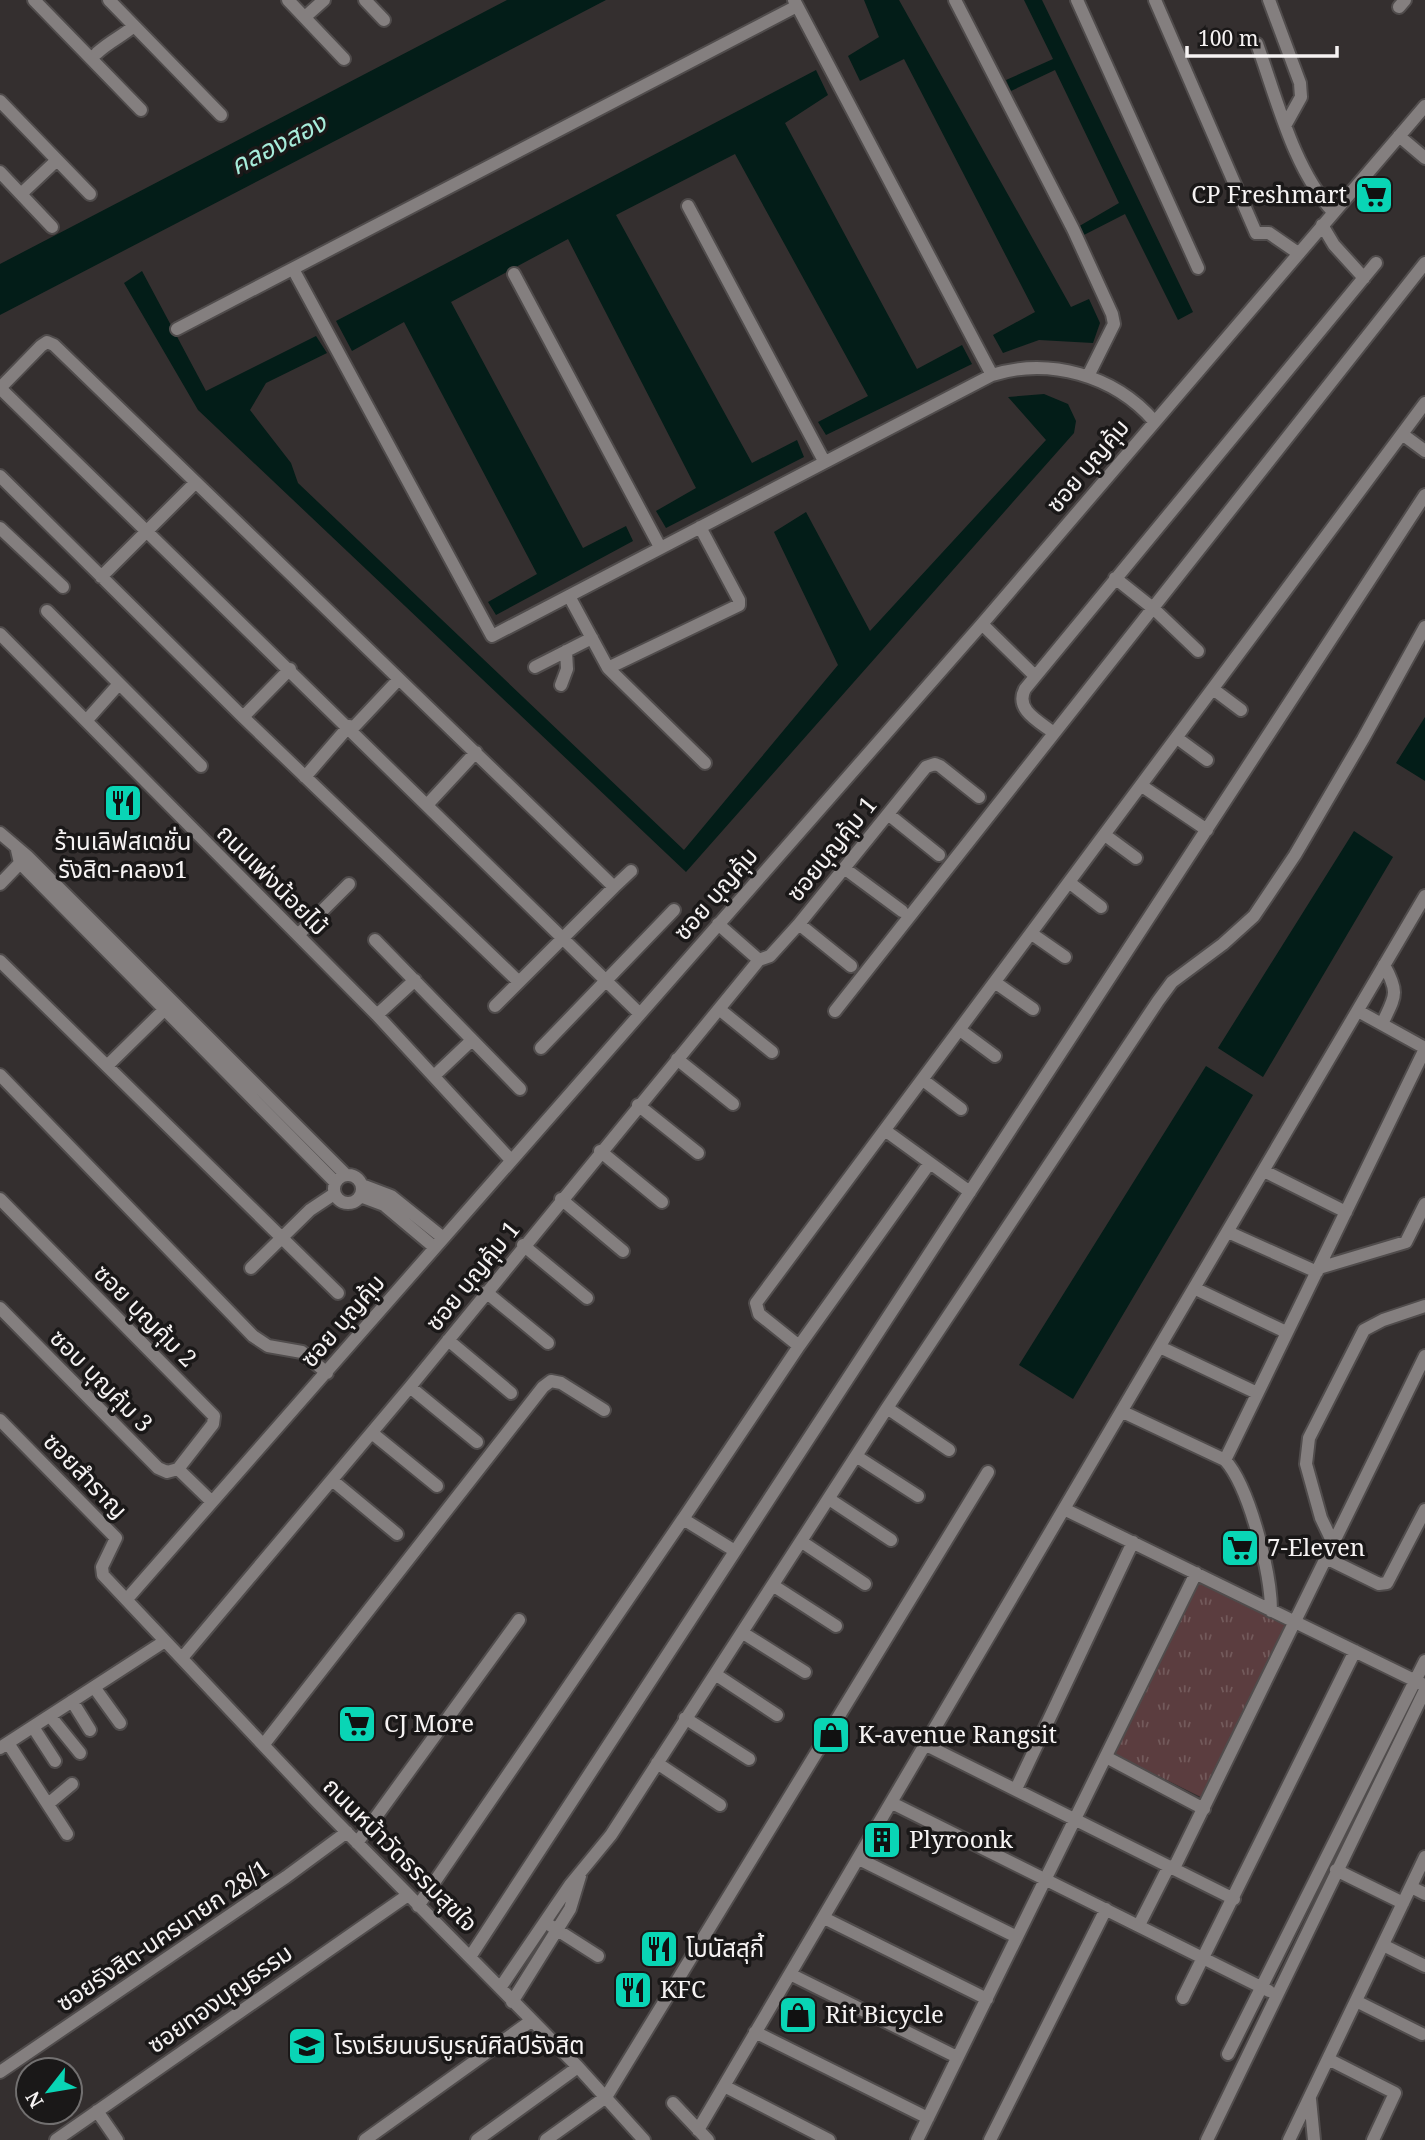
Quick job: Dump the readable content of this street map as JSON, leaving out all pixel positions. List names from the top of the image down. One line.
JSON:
{"streets":{"street":["ซอย บุญคุ้ม","ซอยบุญคุ้ม 1","ถนนเพ่งน้อยไม้","ซอย บุญคุ้ม 1","ซอย บุญคุ้ม 2","ซอบ บุญคุ้ม 3","ซอยสำราญ","ถนนหน้าวัดธรรมสุขใจ","ซอยรังสิต-นครนายก 28/1","ซอยทองบุญธรรม"]},"crossings":[["ซอย บุญคุ้ม","ถนนเพ่งน้อยไม้"],["ซอย บุญคุ้ม","ซอยสำราญ"],["ซอย บุญคุ้ม","ถนนหน้าวัดธรรมสุขใจ"],["ซอยบุญคุ้ม 1","ซอย บุญคุ้ม 1"],["ซอย บุญคุ้ม 1","ถนนหน้าวัดธรรมสุขใจ"],["ซอย บุญคุ้ม 2","ซอบ บุญคุ้ม 3"],["ซอยสำราญ","ถนนหน้าวัดธรรมสุขใจ"],["ถนนหน้าวัดธรรมสุขใจ","ซอยรังสิต-นครนายก 28/1"],["ถนนหน้าวัดธรรมสุขใจ","ซอยทองบุญธรรม"]],"water":["คลองสอง"],"places":{"supermarket":["CP Freshmart","7-Eleven","CJ More"],"restaurant":["ร้านเลิฟสเตชั่น รังสิต-คลอง1","โบนัสสุกี้","KFC"],"shop":["K-avenue Rangsit","Rit Bicycle"],"building":["Plyroonk"],"school or university":["โรงเรียนบริบูรณ์ศิลป์รังสิต"]},"scale_bar":"100 m","north":"bottom left"}
